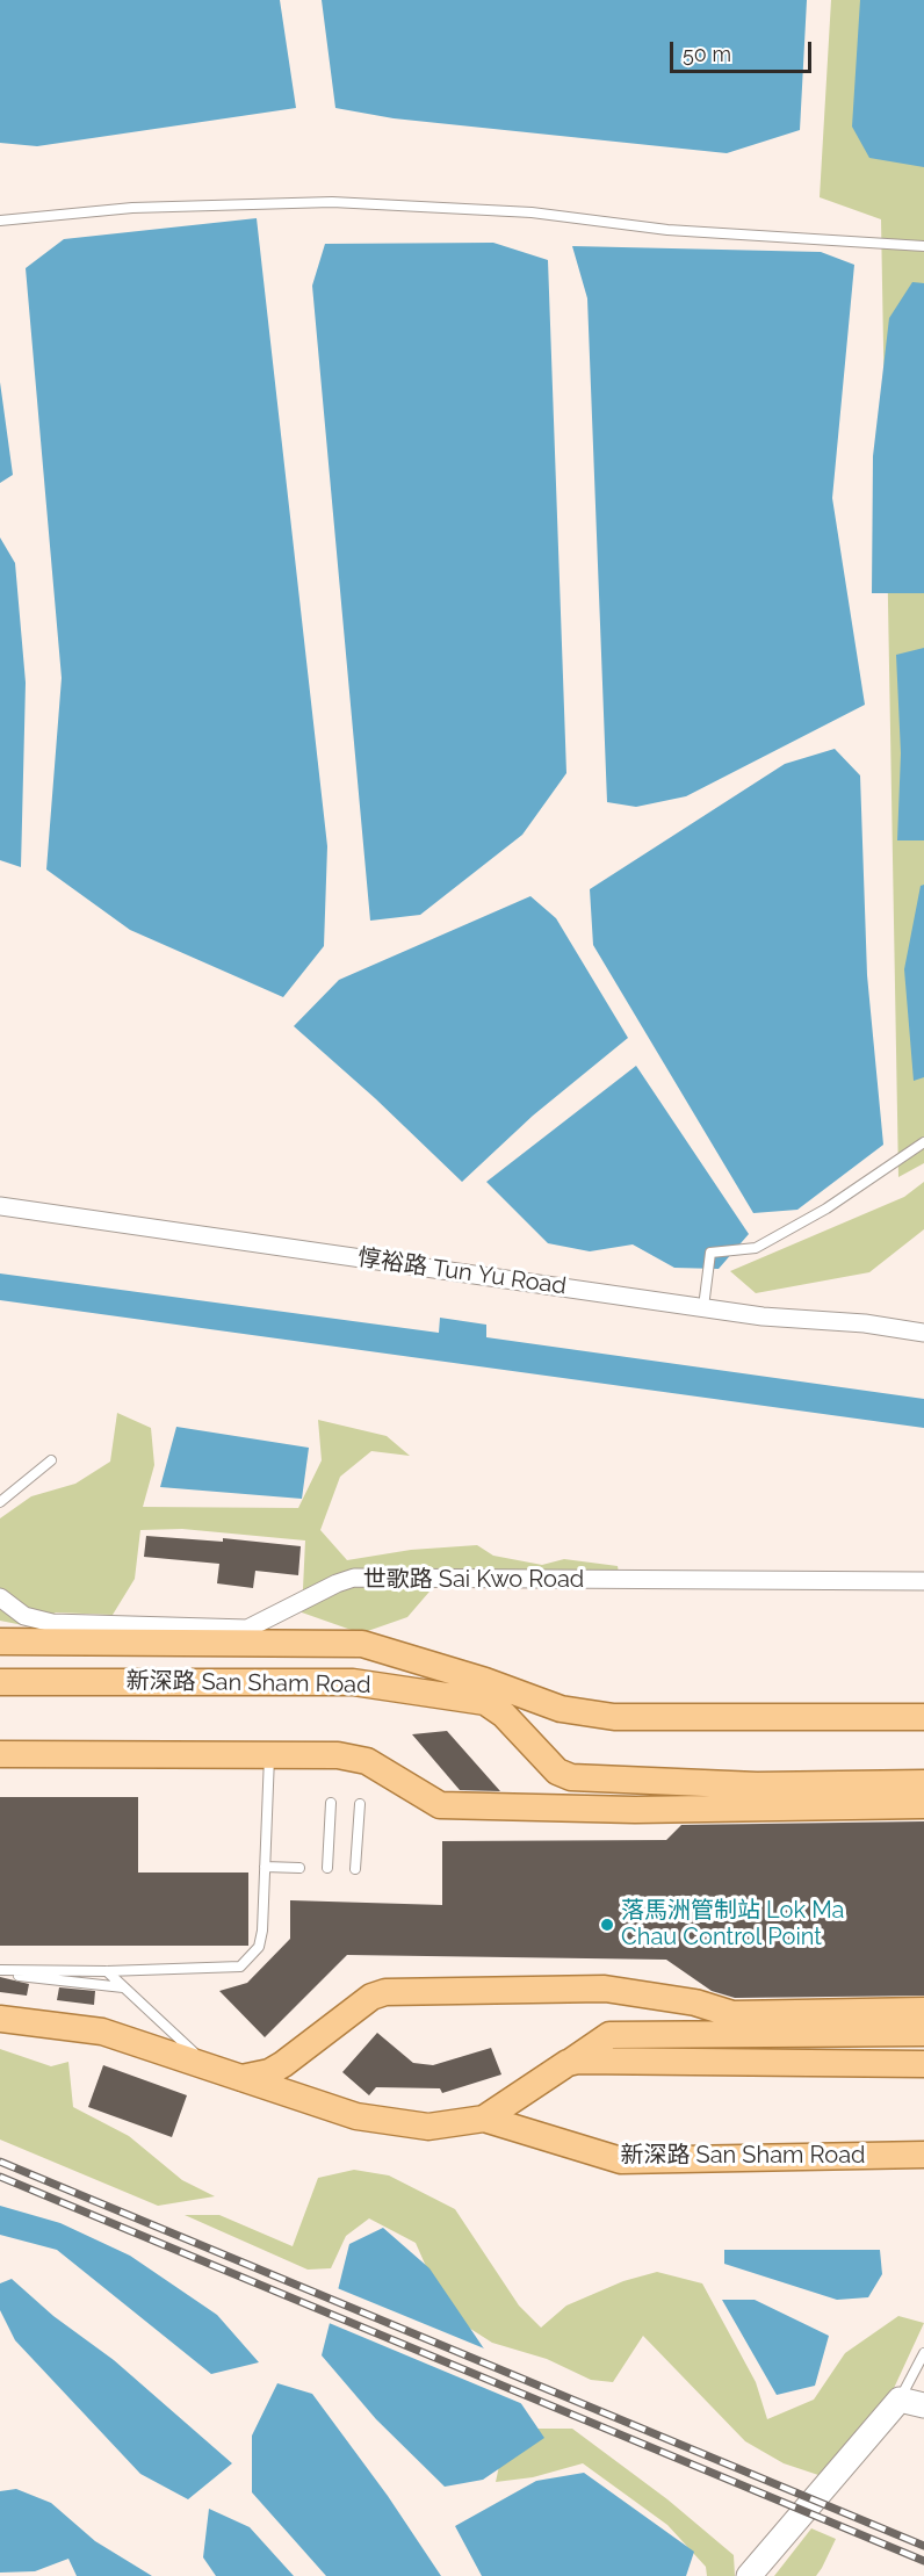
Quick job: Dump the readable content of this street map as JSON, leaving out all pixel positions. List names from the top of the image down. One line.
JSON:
{"streets":{"main road":["新深路 San Sham Road"],"street":["惇裕路 Tun Yu Road","世歌路 Sai Kwo Road"]},"places":["落馬洲管制站 Lok Ma Chau Control Point"],"scale_bar":"50 m"}
